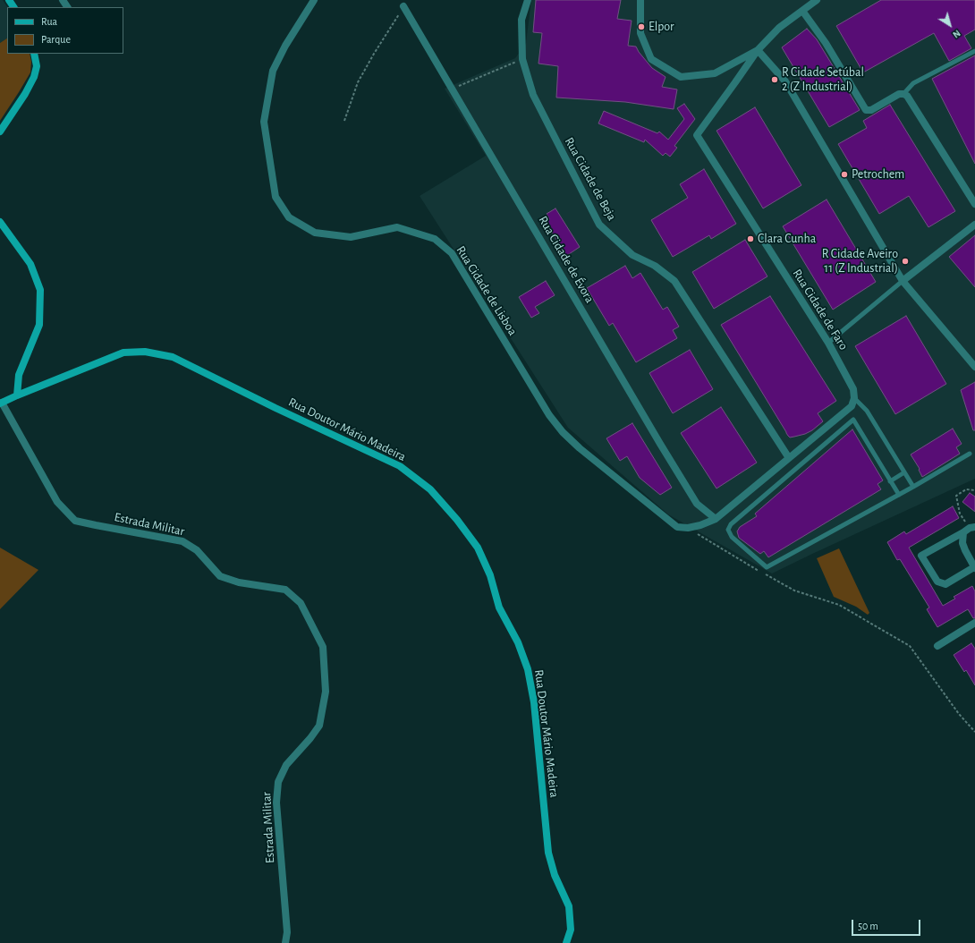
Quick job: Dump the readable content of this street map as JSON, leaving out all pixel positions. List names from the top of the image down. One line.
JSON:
{"streets":{"main road":["Rua Doutor Mário Madeira"],"street":["Rua Cidade de Beja","Rua Cidade de Évora","Rua Cidade de Lisboa","Rua Cidade de Faro","Estrada Militar"]},"crossings":[["Rua Doutor Mário Madeira","Estrada Militar"]],"places":["Elpor","R Cidade Setúbal 2 (Z Industrial)","Petrochem","Clara Cunha","R Cidade Aveiro 11 (Z Industrial)"],"legend":["Rua","Parque"],"scale_bar":"50 m","north":"bottom right"}
